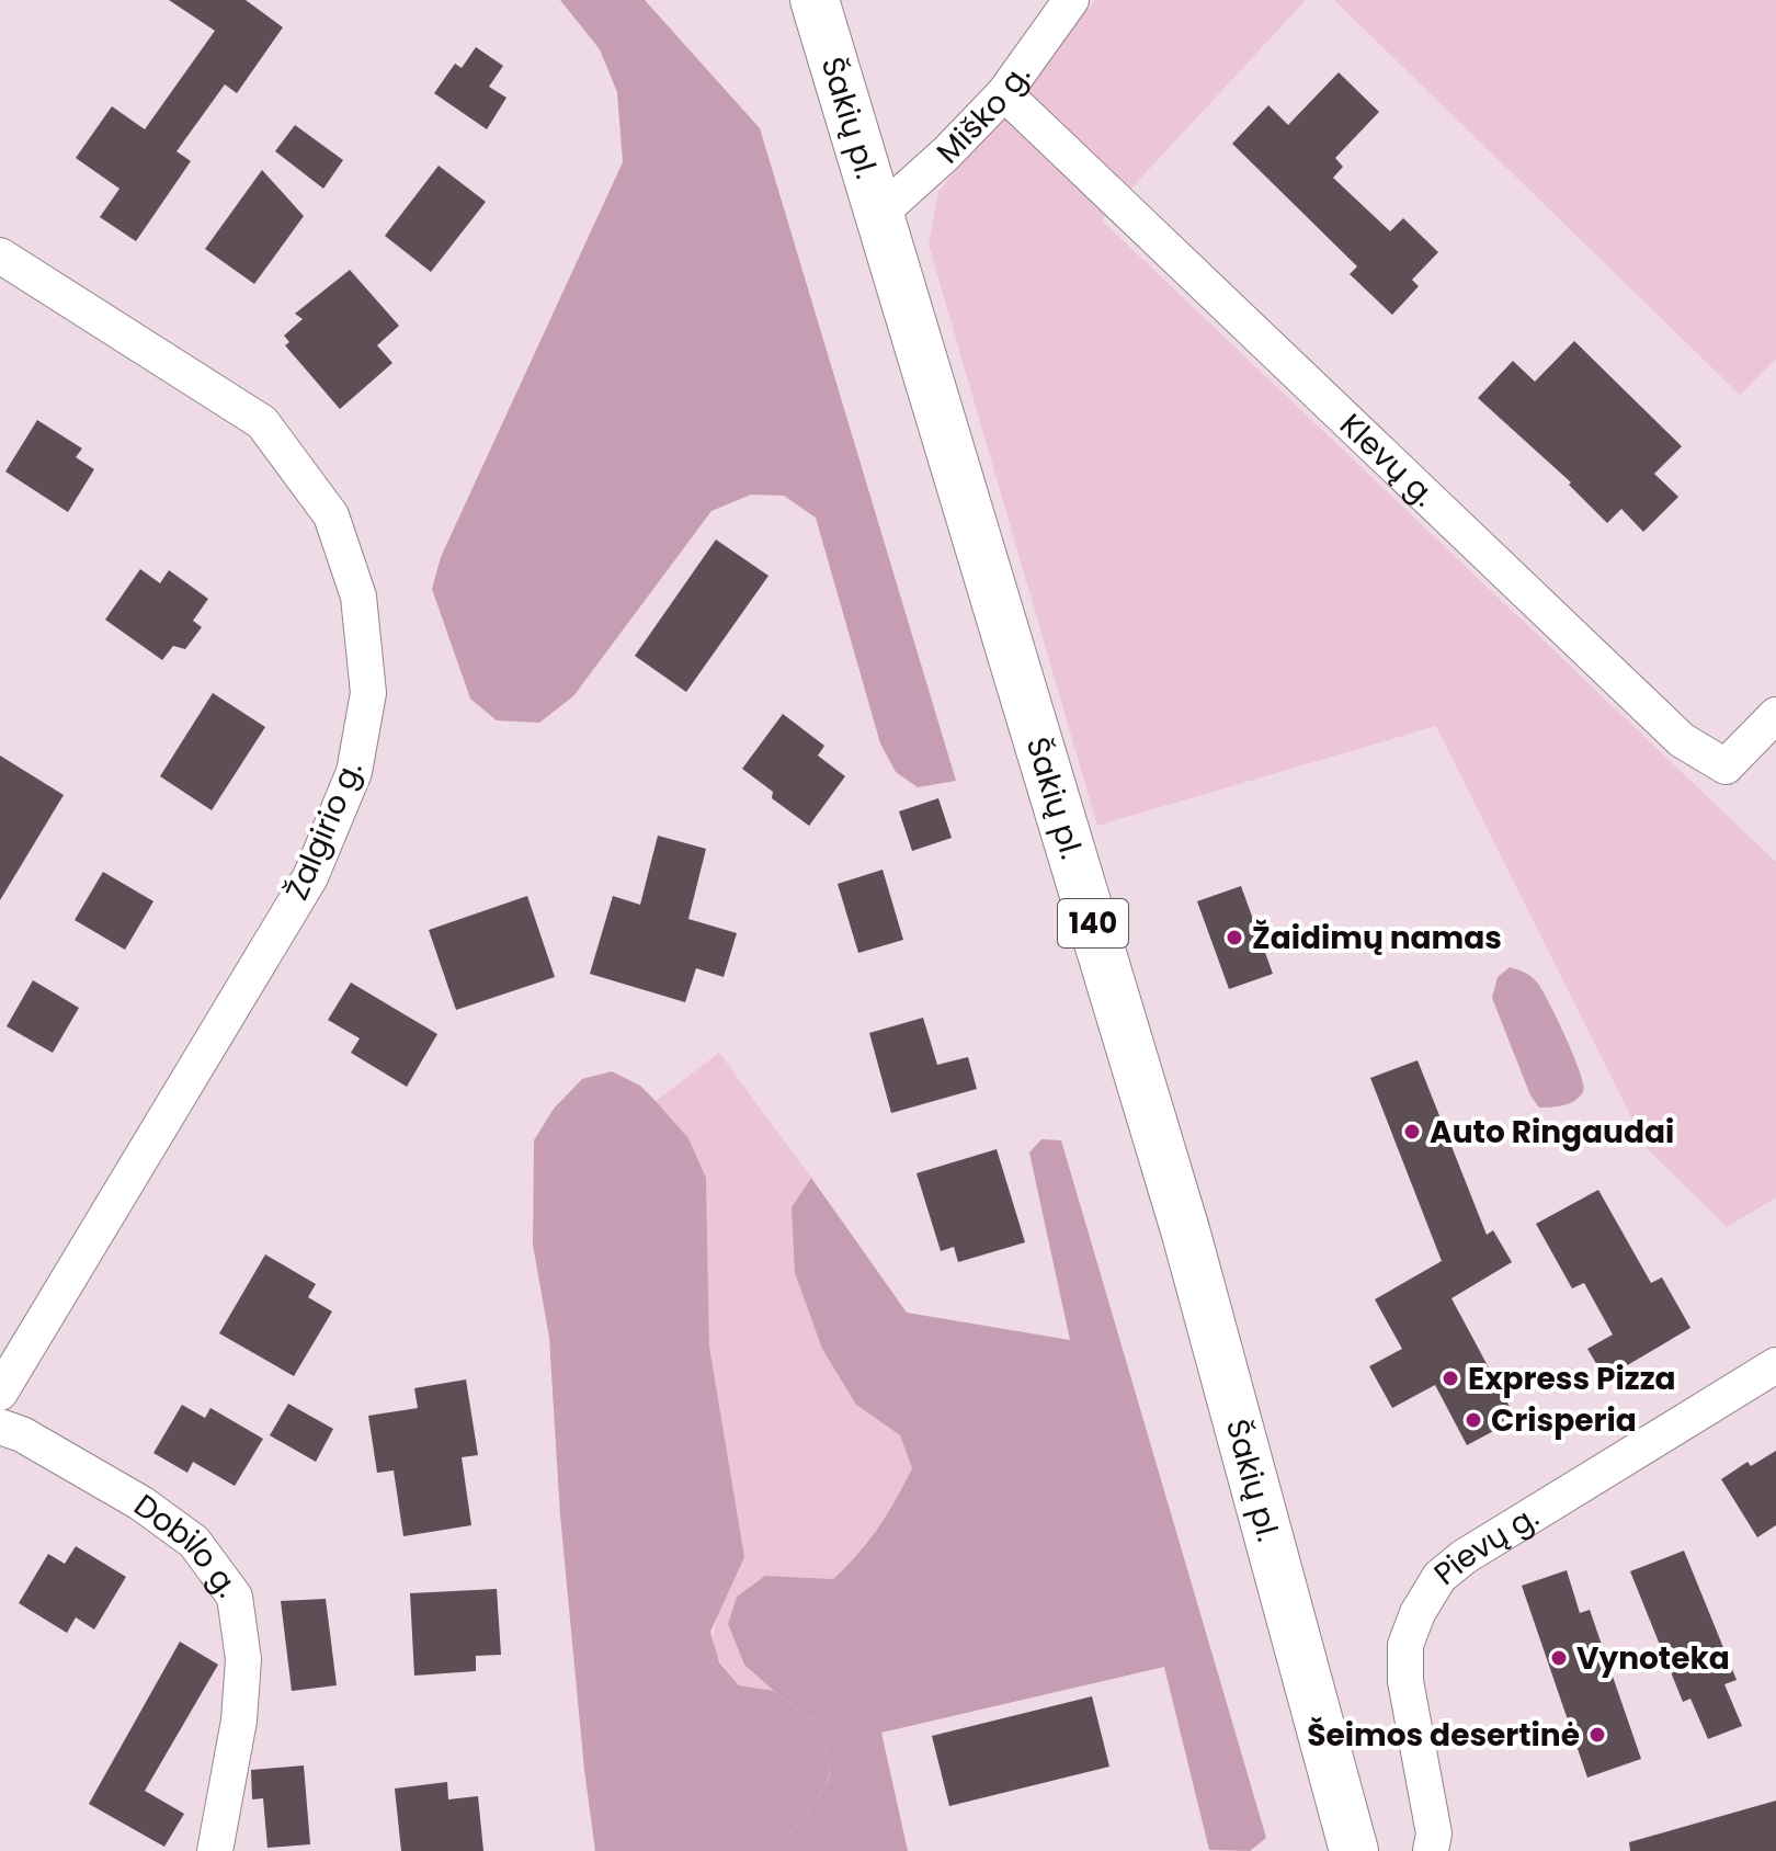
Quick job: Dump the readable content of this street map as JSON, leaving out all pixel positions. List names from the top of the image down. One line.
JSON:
{"streets":{"main road":["Šakių pl.","140"],"street":["Miško g.","Klevų g.","Žalgirio g.","Pievų g.","Dobilo g."]},"crossings":[["Miško g.","Šakių pl."],["Miško g.","Klevų g."]],"places":["Žaidimų namas","Auto Ringaudai","Express Pizza","Crisperia","Vynoteka","Šeimos desertinė"]}
